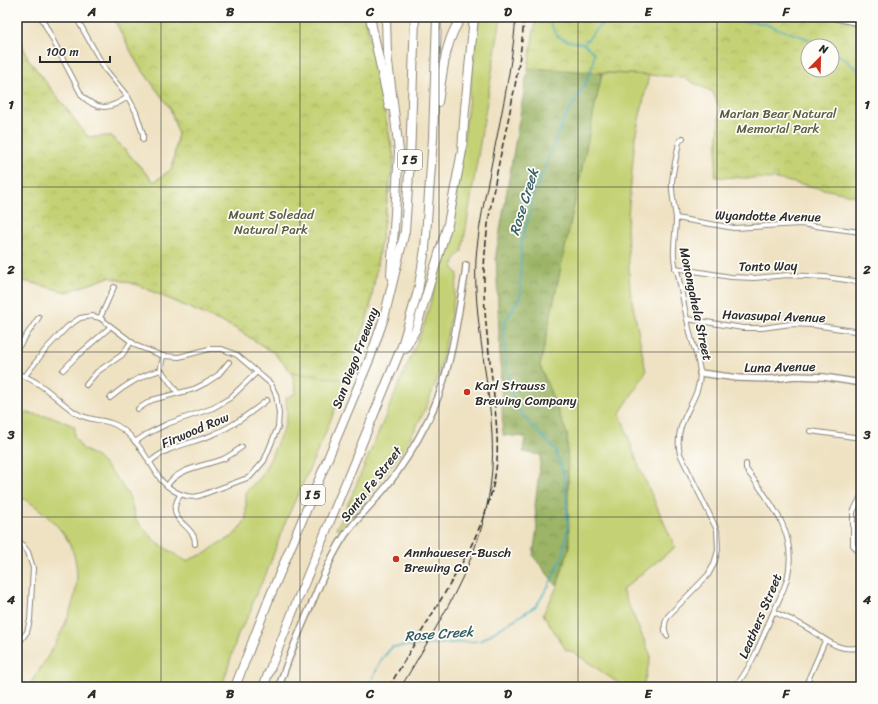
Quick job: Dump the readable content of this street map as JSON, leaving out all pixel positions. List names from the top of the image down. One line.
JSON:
{"streets":{"highway":["I 5","San Diego Freeway"],"street":["Wyandotte Avenue","Tonto Way","Monongahela Street","Havasupai Avenue","Luna Avenue","Firwood Row","Santa Fe Street","Leathers Street"]},"crossings":[["Wyandotte Avenue","Monongahela Street"],["Tonto Way","Monongahela Street"],["Monongahela Street","Havasupai Avenue"],["Monongahela Street","Luna Avenue"]],"water":["Rose Creek"],"parks":["Marian Bear Natural Memorial Park","Mount Soledad Natural Park"],"places":["Karl Strauss Brewing Company","Annhaueser-Busch Brewing Co"],"scale_bar":"100 m","north":"top right","grid":{"columns":["A","B","C","D","E","F"],"rows":["1","2","3","4"]}}
